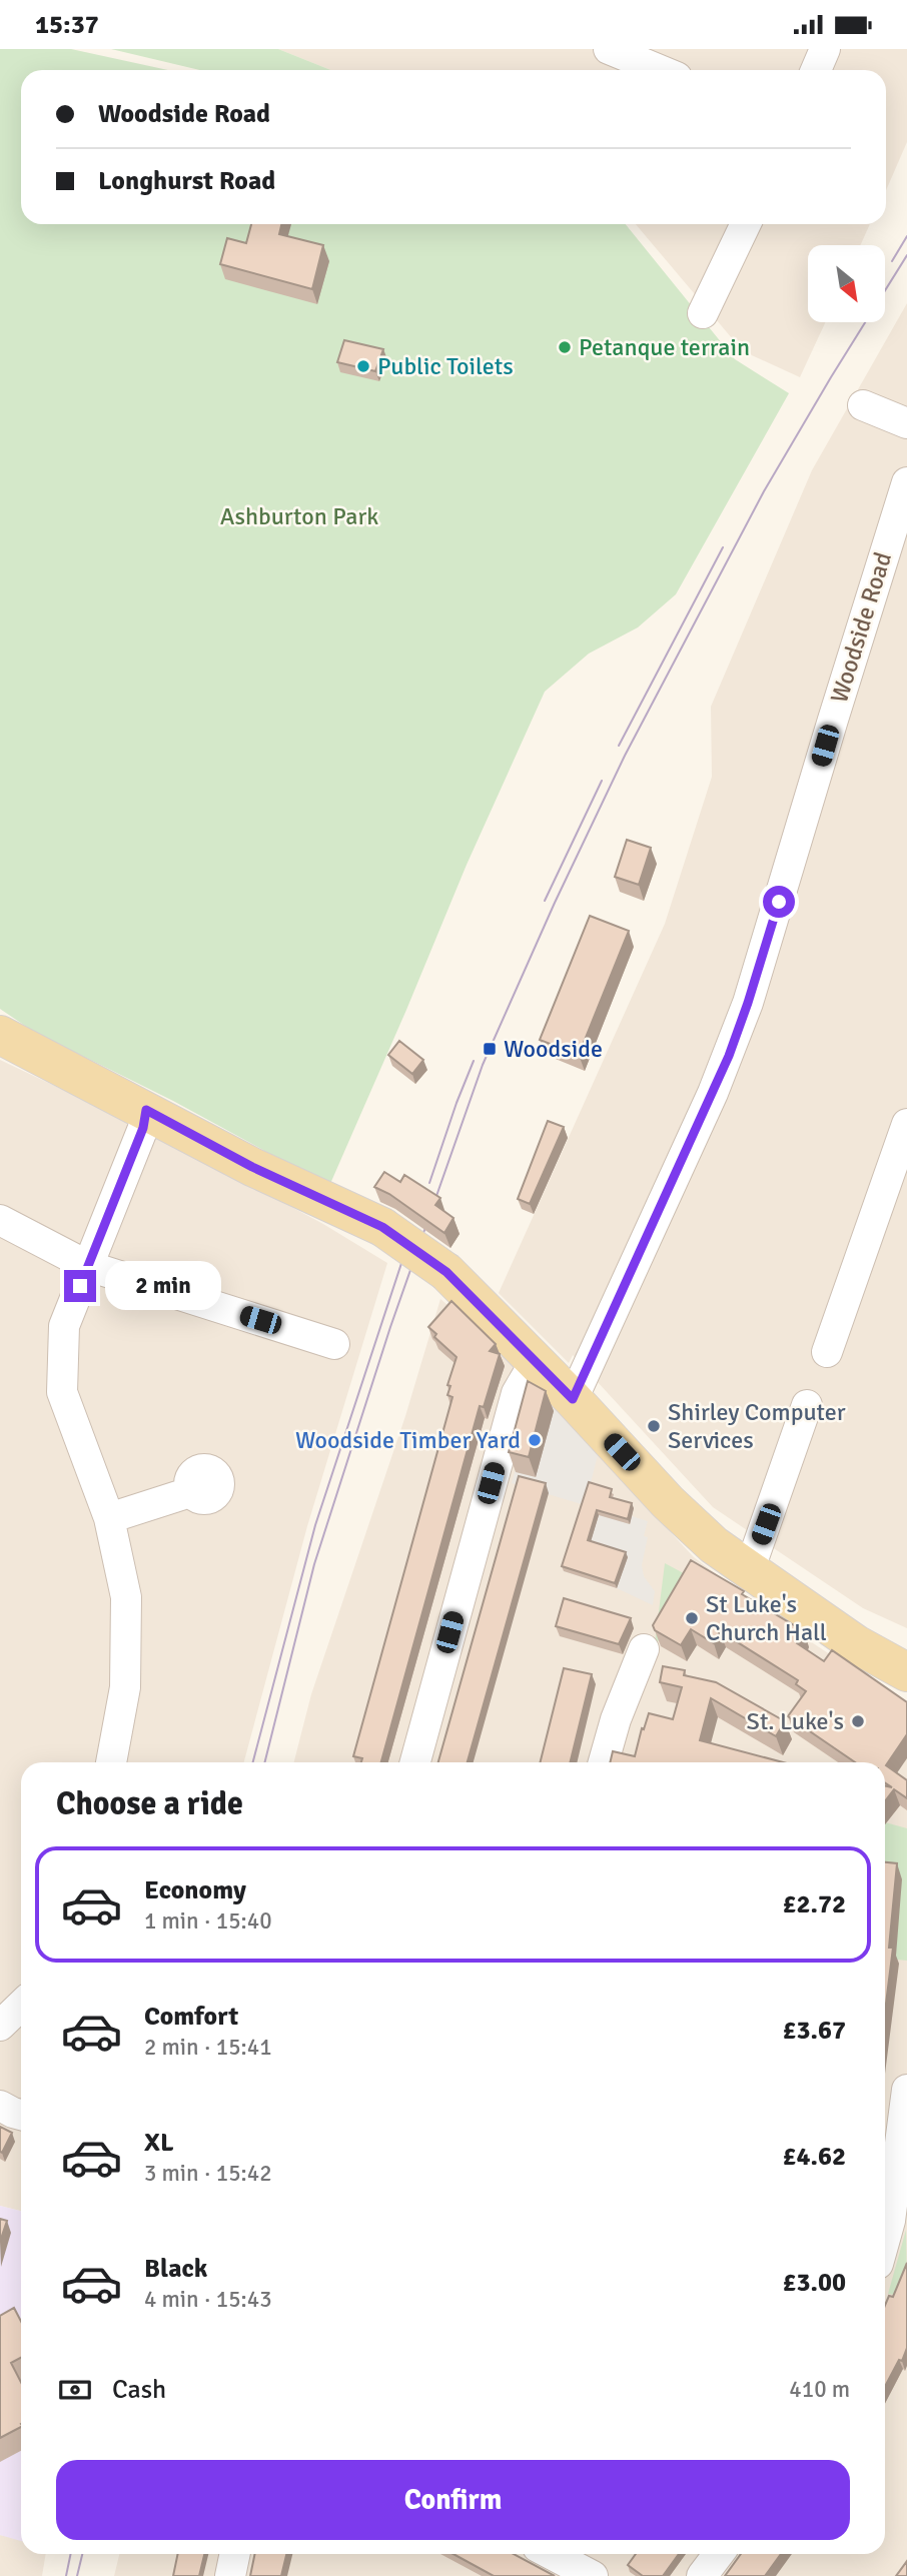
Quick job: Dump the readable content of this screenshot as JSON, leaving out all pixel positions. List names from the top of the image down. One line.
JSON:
{"streets":{"street":["Woodside Road"]},"parks":["Ashburton Park"],"places":{"other":["Petanque terrain","Public Toilets","Shirley Computer Services","Woodside Timber Yard","St Luke's Church Hall","St. Luke's"],"transit":["Woodside"]},"north":"bottom right","page":{"status":"15:37","banner":["Woodside Road","Longhurst Road"],"bubble":"2 min","heading":"Choose a ride","list":[{"name":"Economy","note":"1 min · 15:40","value":"£2.72"},{"name":"Comfort","note":"2 min · 15:41","value":"£3.67"},{"name":"XL","note":"3 min · 15:42","value":"£4.62"},{"name":"Black","note":"4 min · 15:43","value":"£3.00"}],"pay":["Cash","410 m"],"buttons":"Confirm"}}
